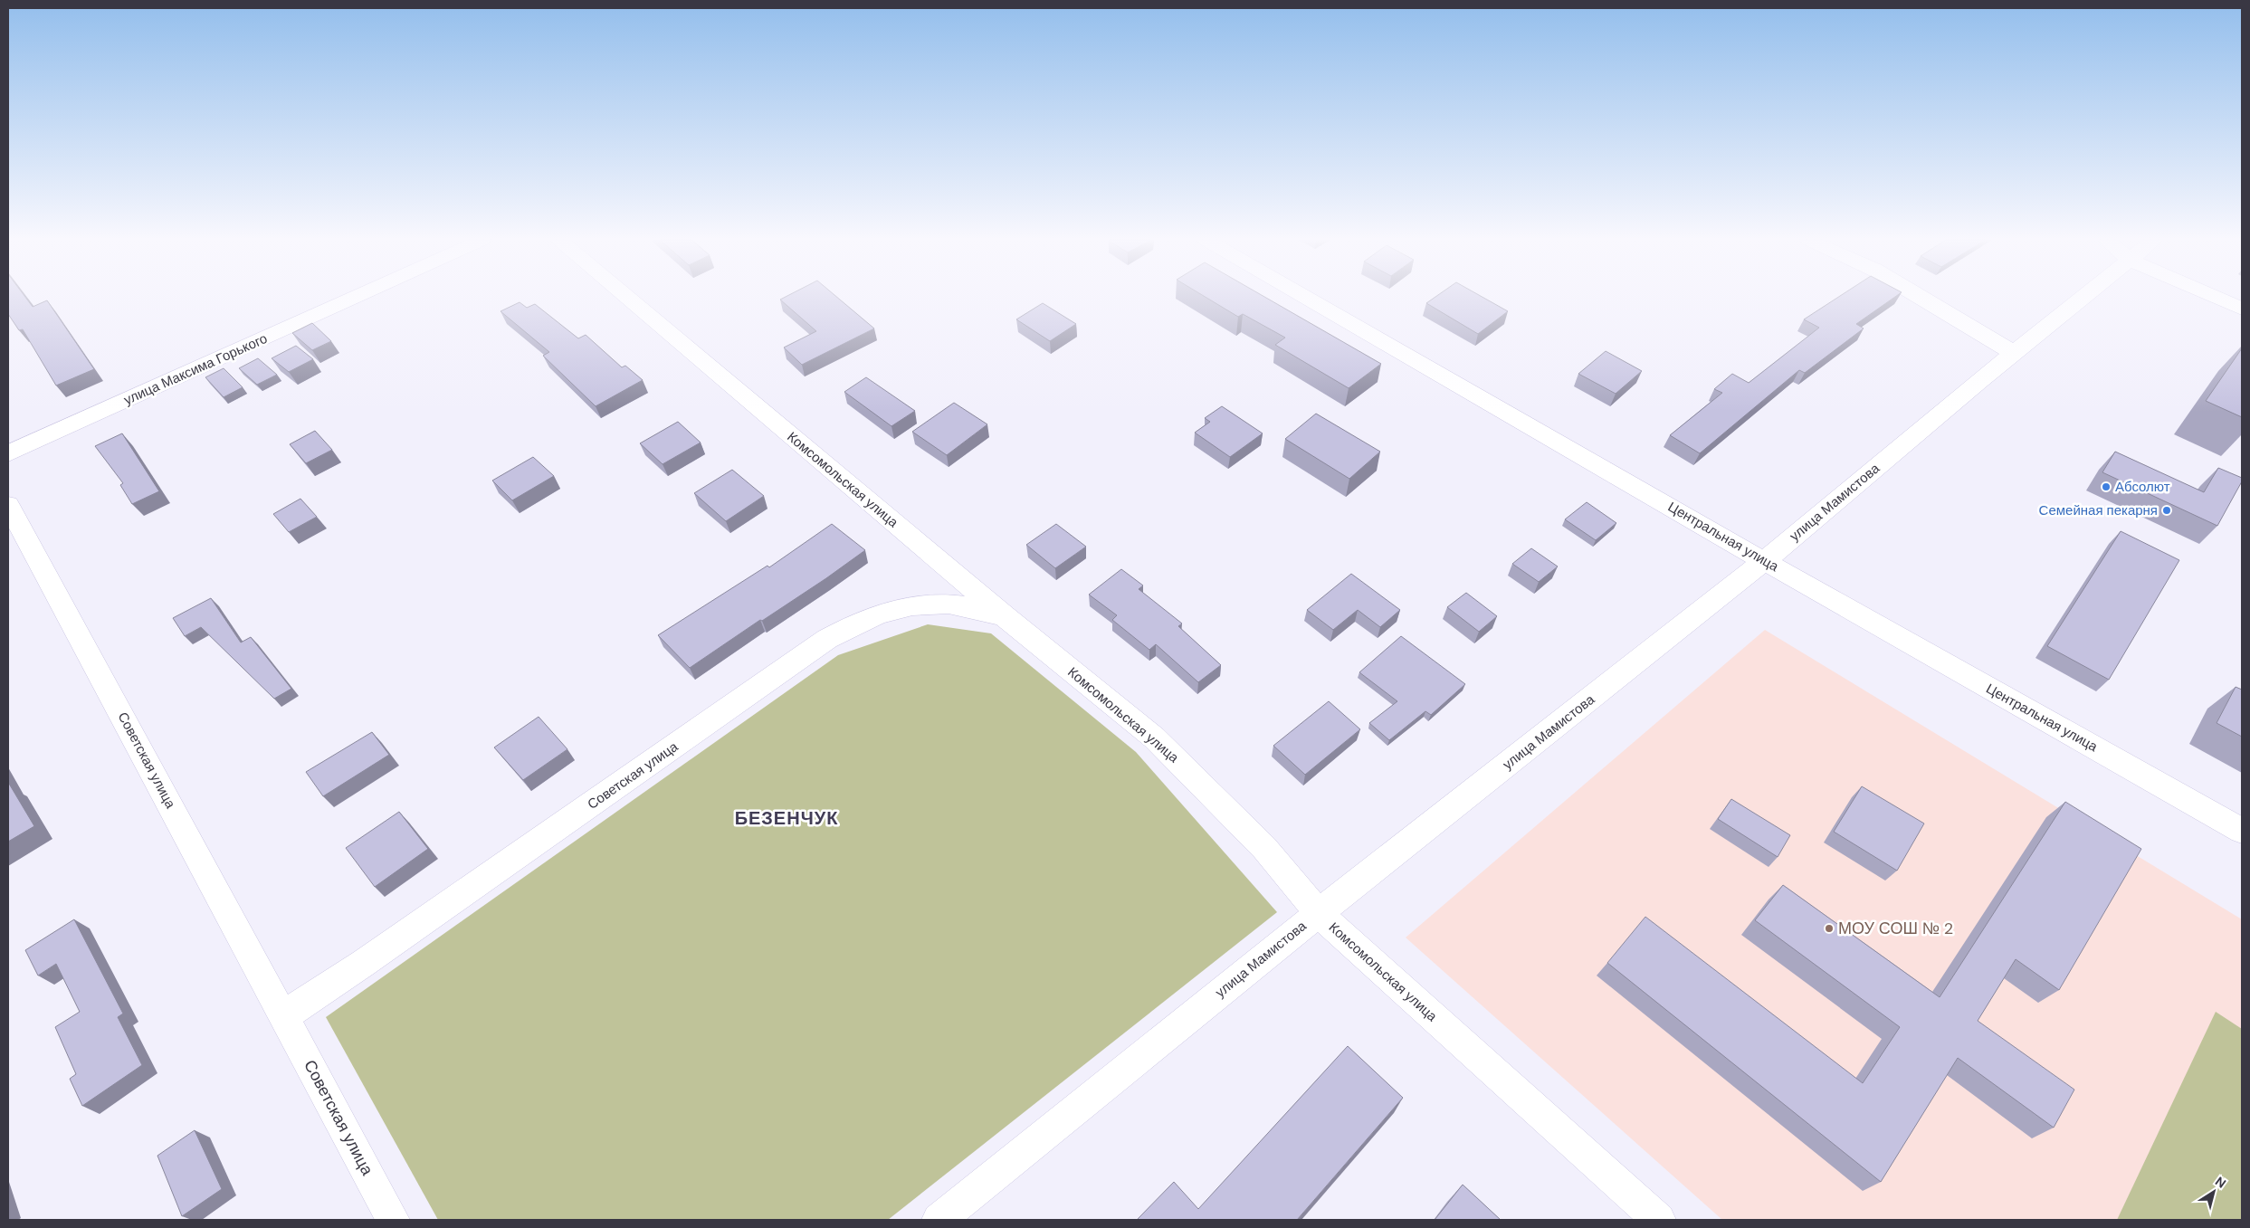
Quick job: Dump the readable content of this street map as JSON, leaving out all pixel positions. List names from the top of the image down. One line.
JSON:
{"streets":{"street":["улица Максима Горького","Комсомольская улица","улица Мамистова","Центральная улица","Советская улица"]},"crossings":[["Комсомольская улица","улица Мамистова"],["Комсомольская улица","Советская улица"],["улица Мамистова","Центральная улица"]],"districts":["БЕЗЕНЧУК"],"places":["Абсолют","Семейная пекарня","МОУ СОШ № 2"],"north":"top right"}
